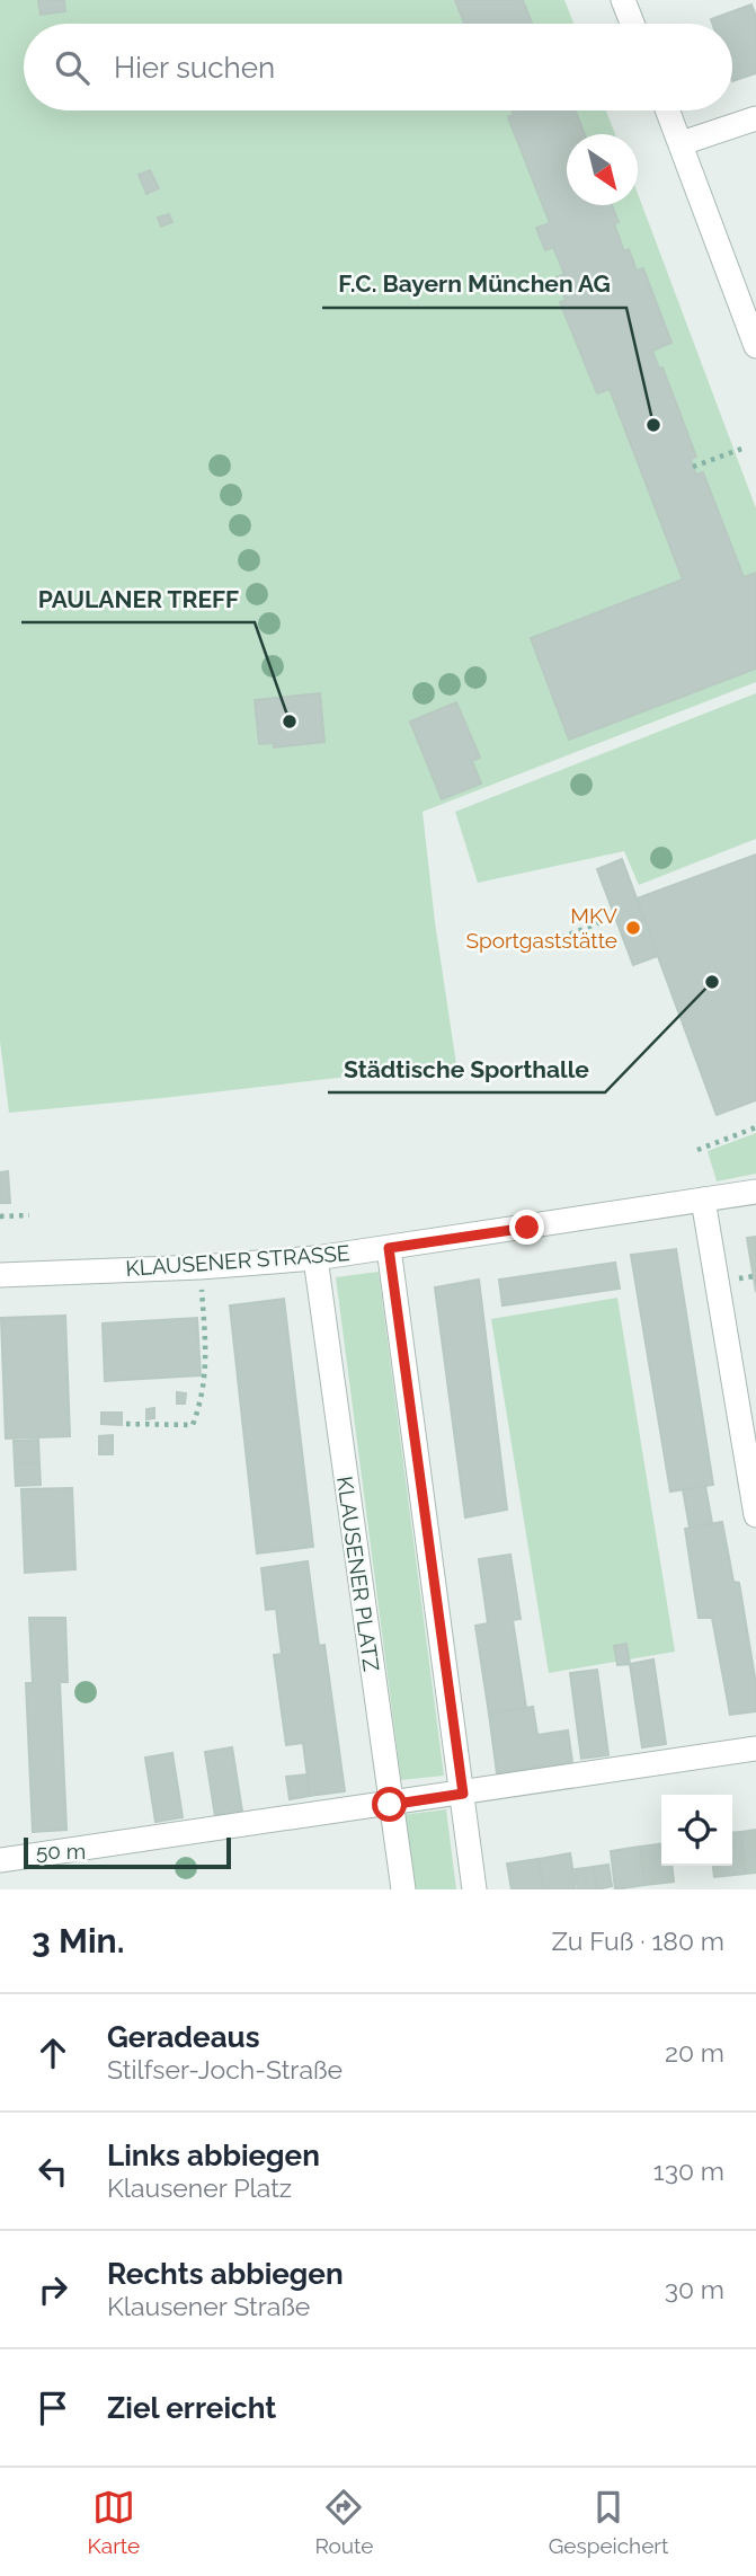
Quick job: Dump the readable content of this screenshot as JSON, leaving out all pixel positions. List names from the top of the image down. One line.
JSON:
{"streets":{"street":["KLAUSENER STRASSE","KLAUSENER PLATZ"]},"crossings":[["KLAUSENER STRASSE","KLAUSENER PLATZ"]],"places":["F.C. Bayern München AG","PAULANER TREFF","MKV Sportgaststätte","Städtische Sporthalle"],"scale_bar":"50 m","north":"bottom right","page":{"search":"Hier suchen","scale":"50 m","heading":["3 Min.","Zu Fuß · 180 m"],"list":[["Geradeaus","Stilfser-Joch-Straße","20 m"],["Links abbiegen","Klausener Platz","130 m"],["Rechts abbiegen","Klausener Straße","30 m"],"Ziel erreicht"],"nav":["Karte","Route","Gespeichert"]}}
